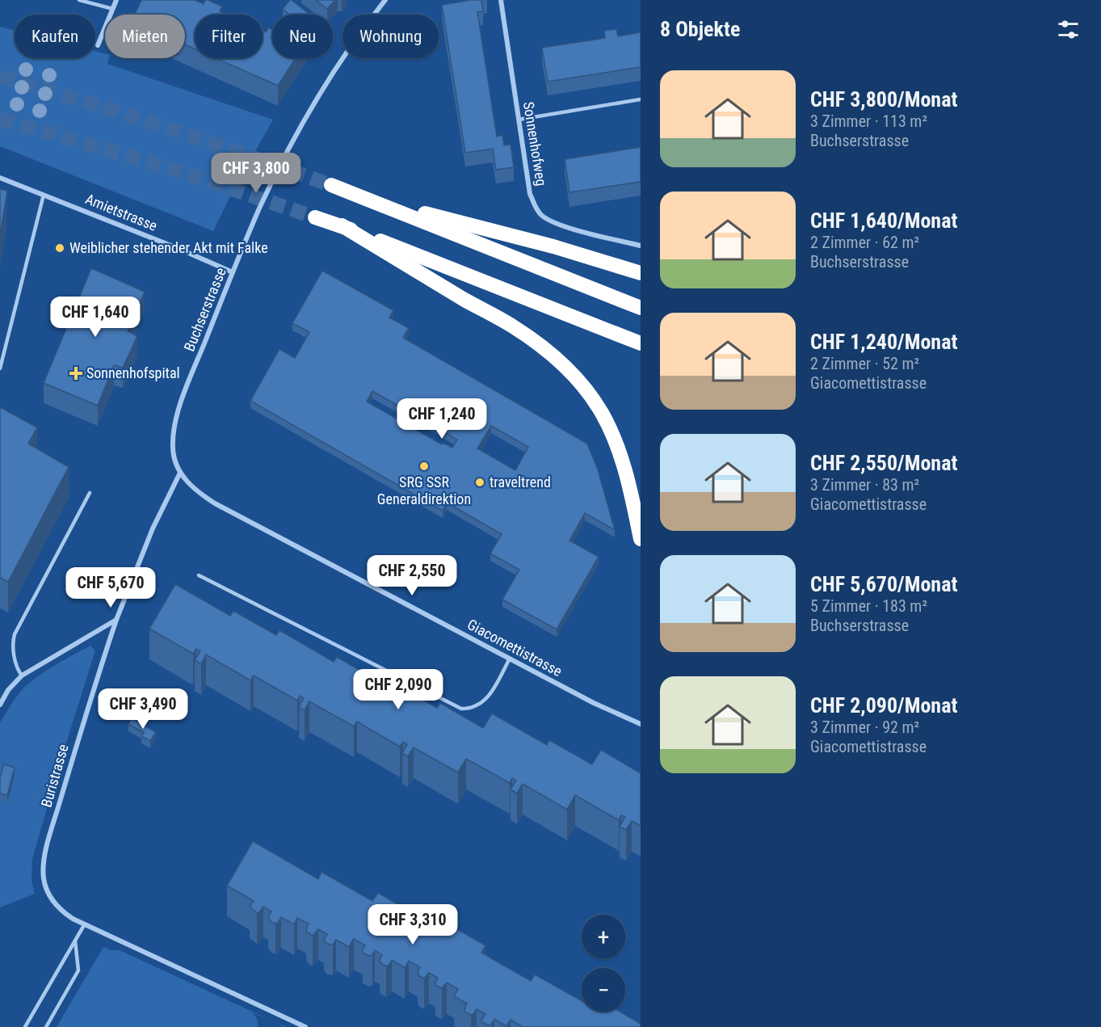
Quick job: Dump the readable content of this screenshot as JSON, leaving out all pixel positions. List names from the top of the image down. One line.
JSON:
{"streets":{"street":["Sonnenhofweg","Amietstrasse","Buchserstrasse","Giacomettistrasse","Buristrasse"]},"crossings":[["Amietstrasse","Buchserstrasse"],["Buchserstrasse","Giacomettistrasse"]],"places":{"other":["Weiblicher stehender Akt mit Falke","SRG SSR Generaldirektion","traveltrend"],"health":["Sonnenhofspital"]},"page":{"heading":"8 Objekte","chip":["Kaufen","Mieten","Filter","Neu","Wohnung"],"list":[{"name":"CHF 3,800/Monat","note":"3 Zimmer · 113 m² · Buchserstrasse"},{"name":"CHF 1,640/Monat","note":"2 Zimmer · 62 m² · Buchserstrasse"},{"name":"CHF 1,240/Monat","note":"2 Zimmer · 52 m² · Giacomettistrasse"},{"name":"CHF 2,550/Monat","note":"3 Zimmer · 83 m² · Giacomettistrasse"},{"name":"CHF 5,670/Monat","note":"5 Zimmer · 183 m² · Buchserstrasse"},{"name":"CHF 2,090/Monat","note":"3 Zimmer · 92 m² · Giacomettistrasse"}],"price":["CHF 3,800","CHF 1,640","CHF 1,240","CHF 2,550","CHF 5,670","CHF 2,090","CHF 3,490","CHF 3,310"],"map_buttons":["+","−"]}}
